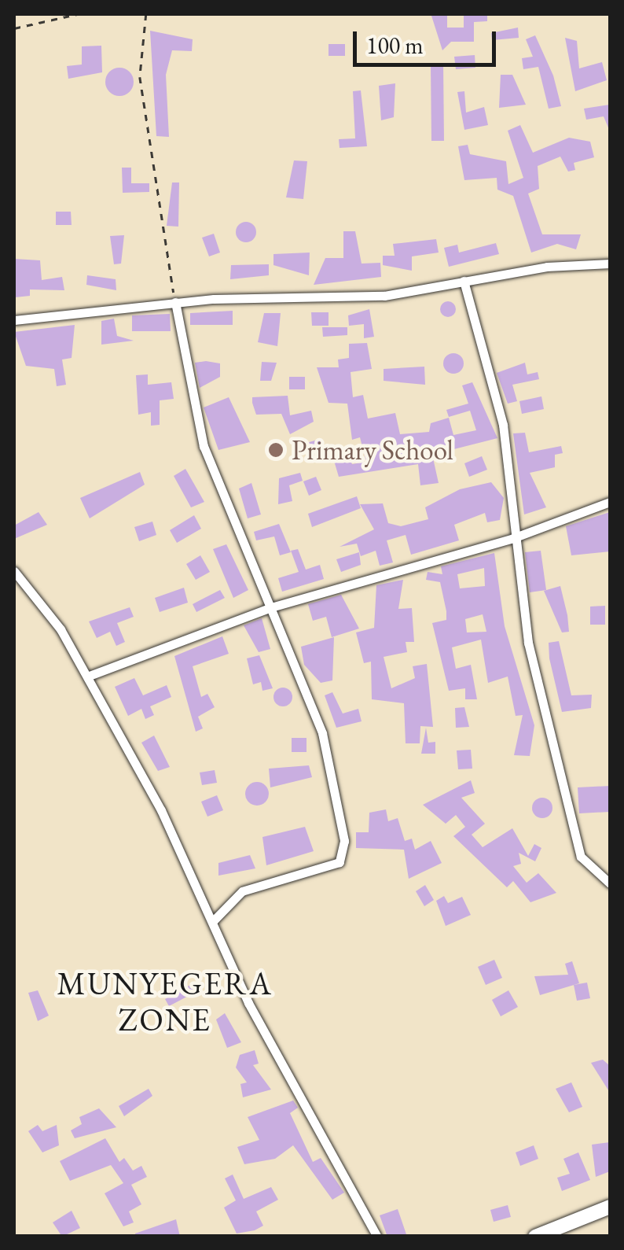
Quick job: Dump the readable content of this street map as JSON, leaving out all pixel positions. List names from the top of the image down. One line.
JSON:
{"districts":["MUNYEGERA ZONE"],"places":["Primary School"],"scale_bar":"100 m"}
